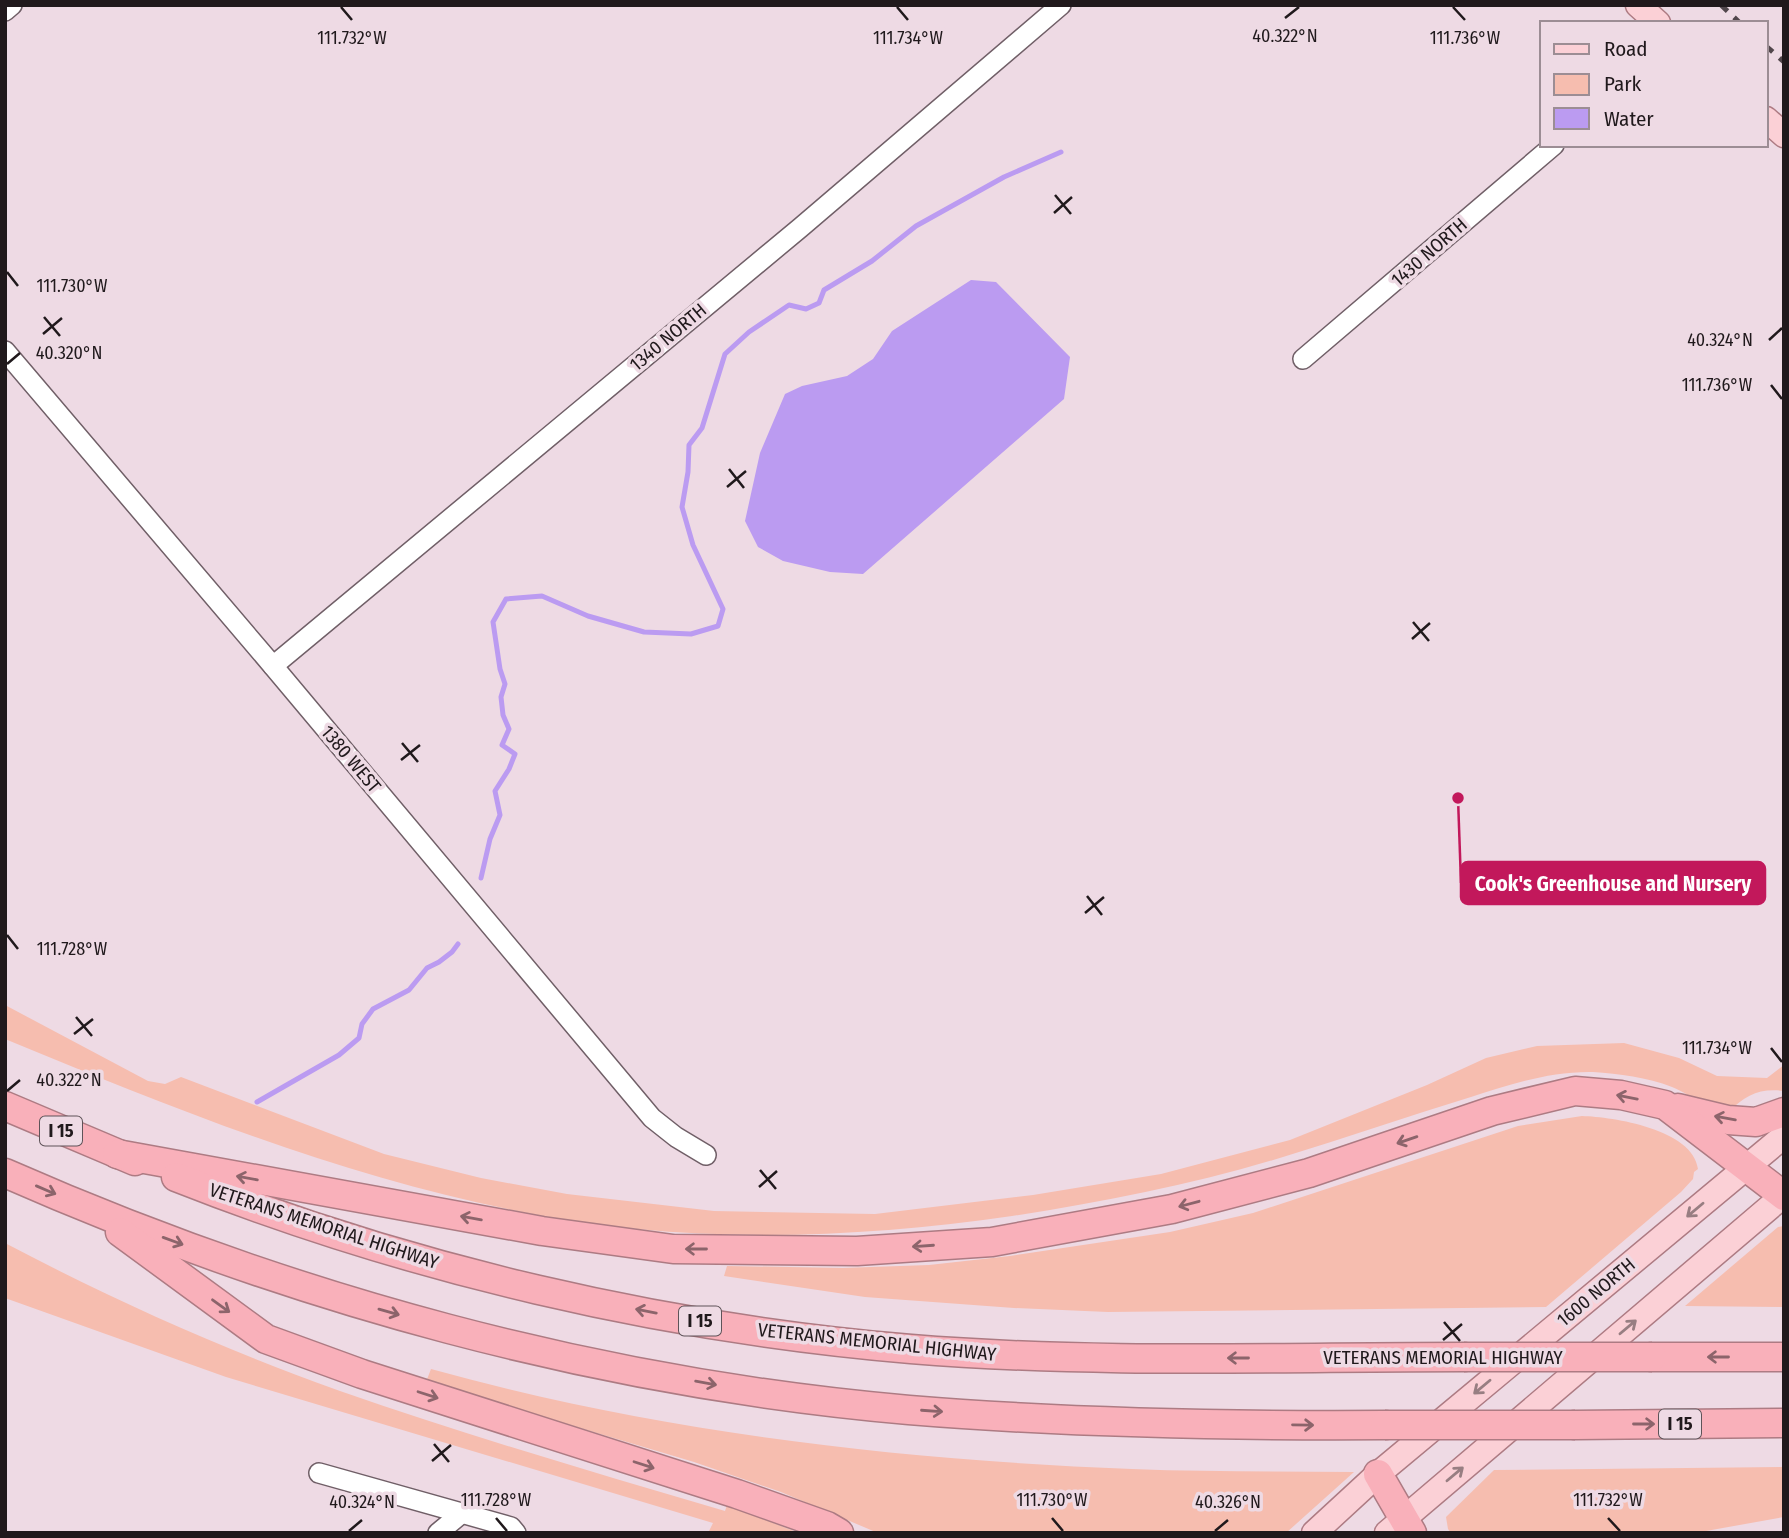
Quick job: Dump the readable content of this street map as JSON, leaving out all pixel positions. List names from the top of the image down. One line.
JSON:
{"streets":{"highway":["I 15","VETERANS MEMORIAL HIGHWAY"],"main road":["1600 NORTH"],"street":["1430 NORTH","1340 NORTH","1380 WEST"]},"crossings":[["1340 NORTH","1380 WEST"]],"places":["Cook's Greenhouse and Nursery"],"legend":["Road","Park","Water"],"coordinates":["40.322°N","111.732°W","111.734°W","111.736°W","111.730°W","40.324°N","40.320°N","111.728°W","40.326°N"]}
